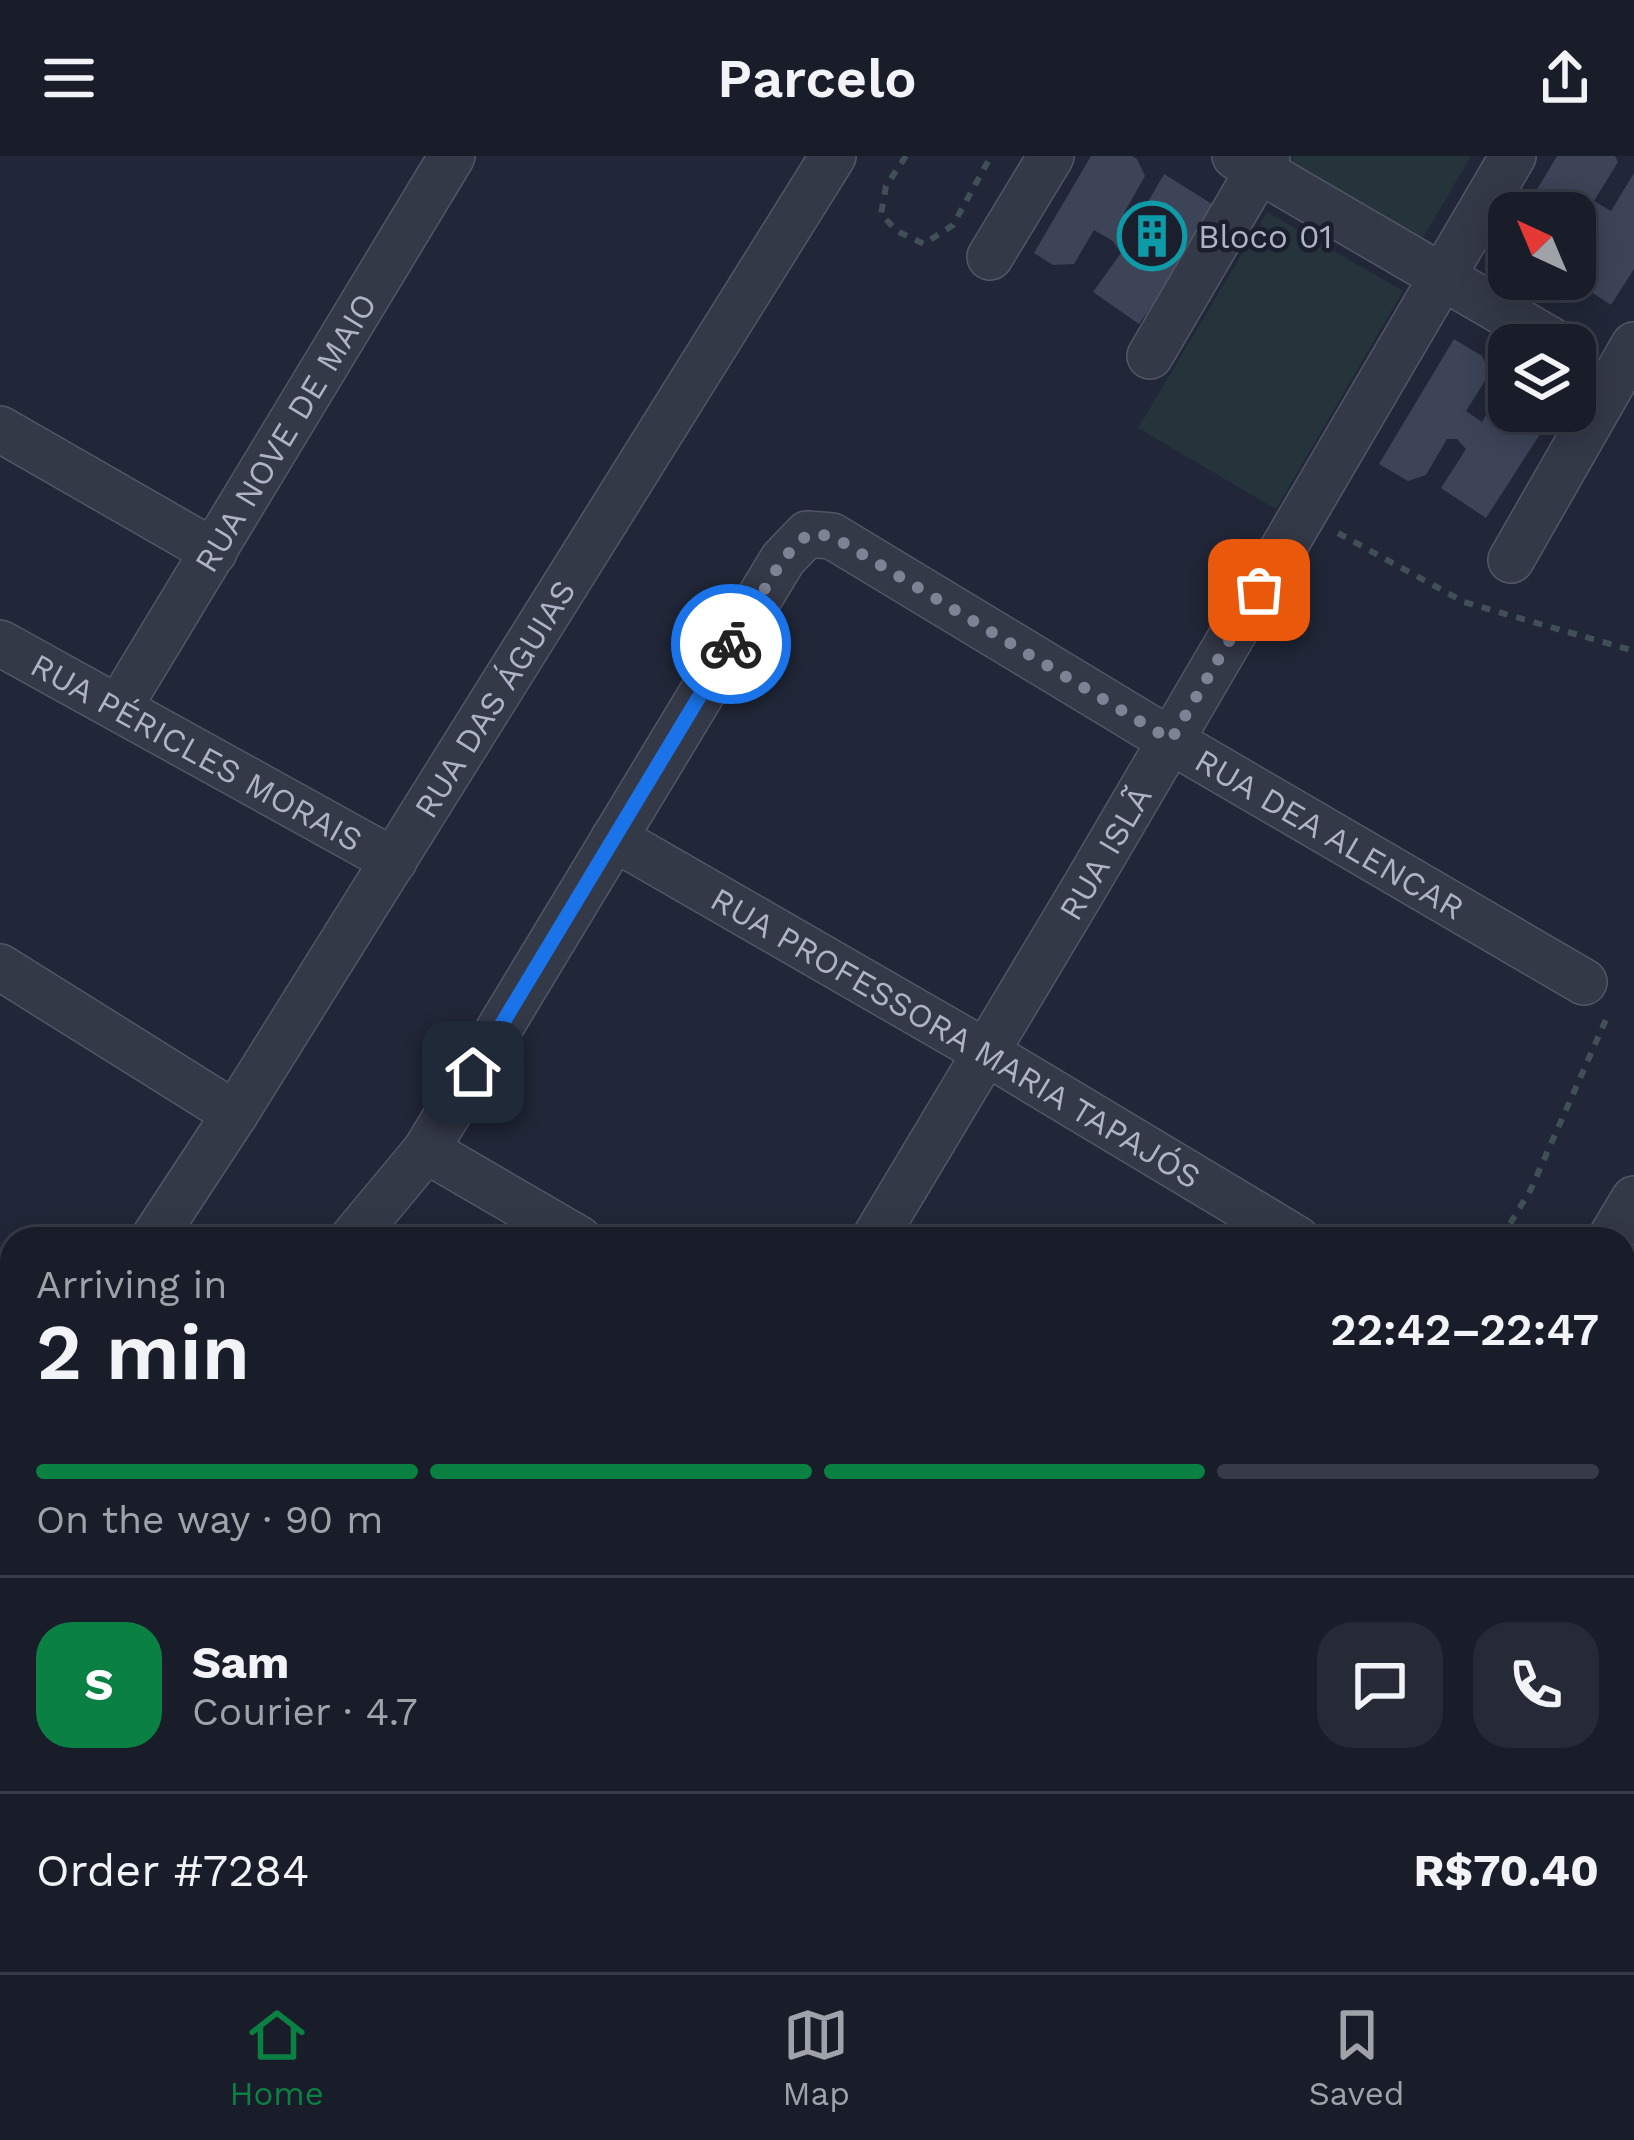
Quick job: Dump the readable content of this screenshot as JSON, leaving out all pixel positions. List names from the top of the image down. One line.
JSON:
{"streets":{"street":["RUA NOVE DE MAIO","RUA DAS ÁGUIAS","RUA PÉRICLES MORAIS","RUA DEA ALENCAR","RUA ISLÃ","RUA PROFESSORA MARIA TAPAJÓS"]},"crossings":[["RUA NOVE DE MAIO","RUA PÉRICLES MORAIS"],["RUA DAS ÁGUIAS","RUA PÉRICLES MORAIS"],["RUA DEA ALENCAR","RUA ISLÃ"],["RUA DEA ALENCAR","RUA PROFESSORA MARIA TAPAJÓS"],["RUA ISLÃ","RUA PROFESSORA MARIA TAPAJÓS"]],"places":{"building":["Bloco 01"]},"north":"top left","page":{"header":"Parcelo","heading":["2 min","Arriving in","22:42–22:47"],"panel":["Sam","Courier · 4.7","Order #7284","R$70.40"],"bar":"On the way · 90 m","round":"S","tabs":["Home","Map","Saved"]}}
